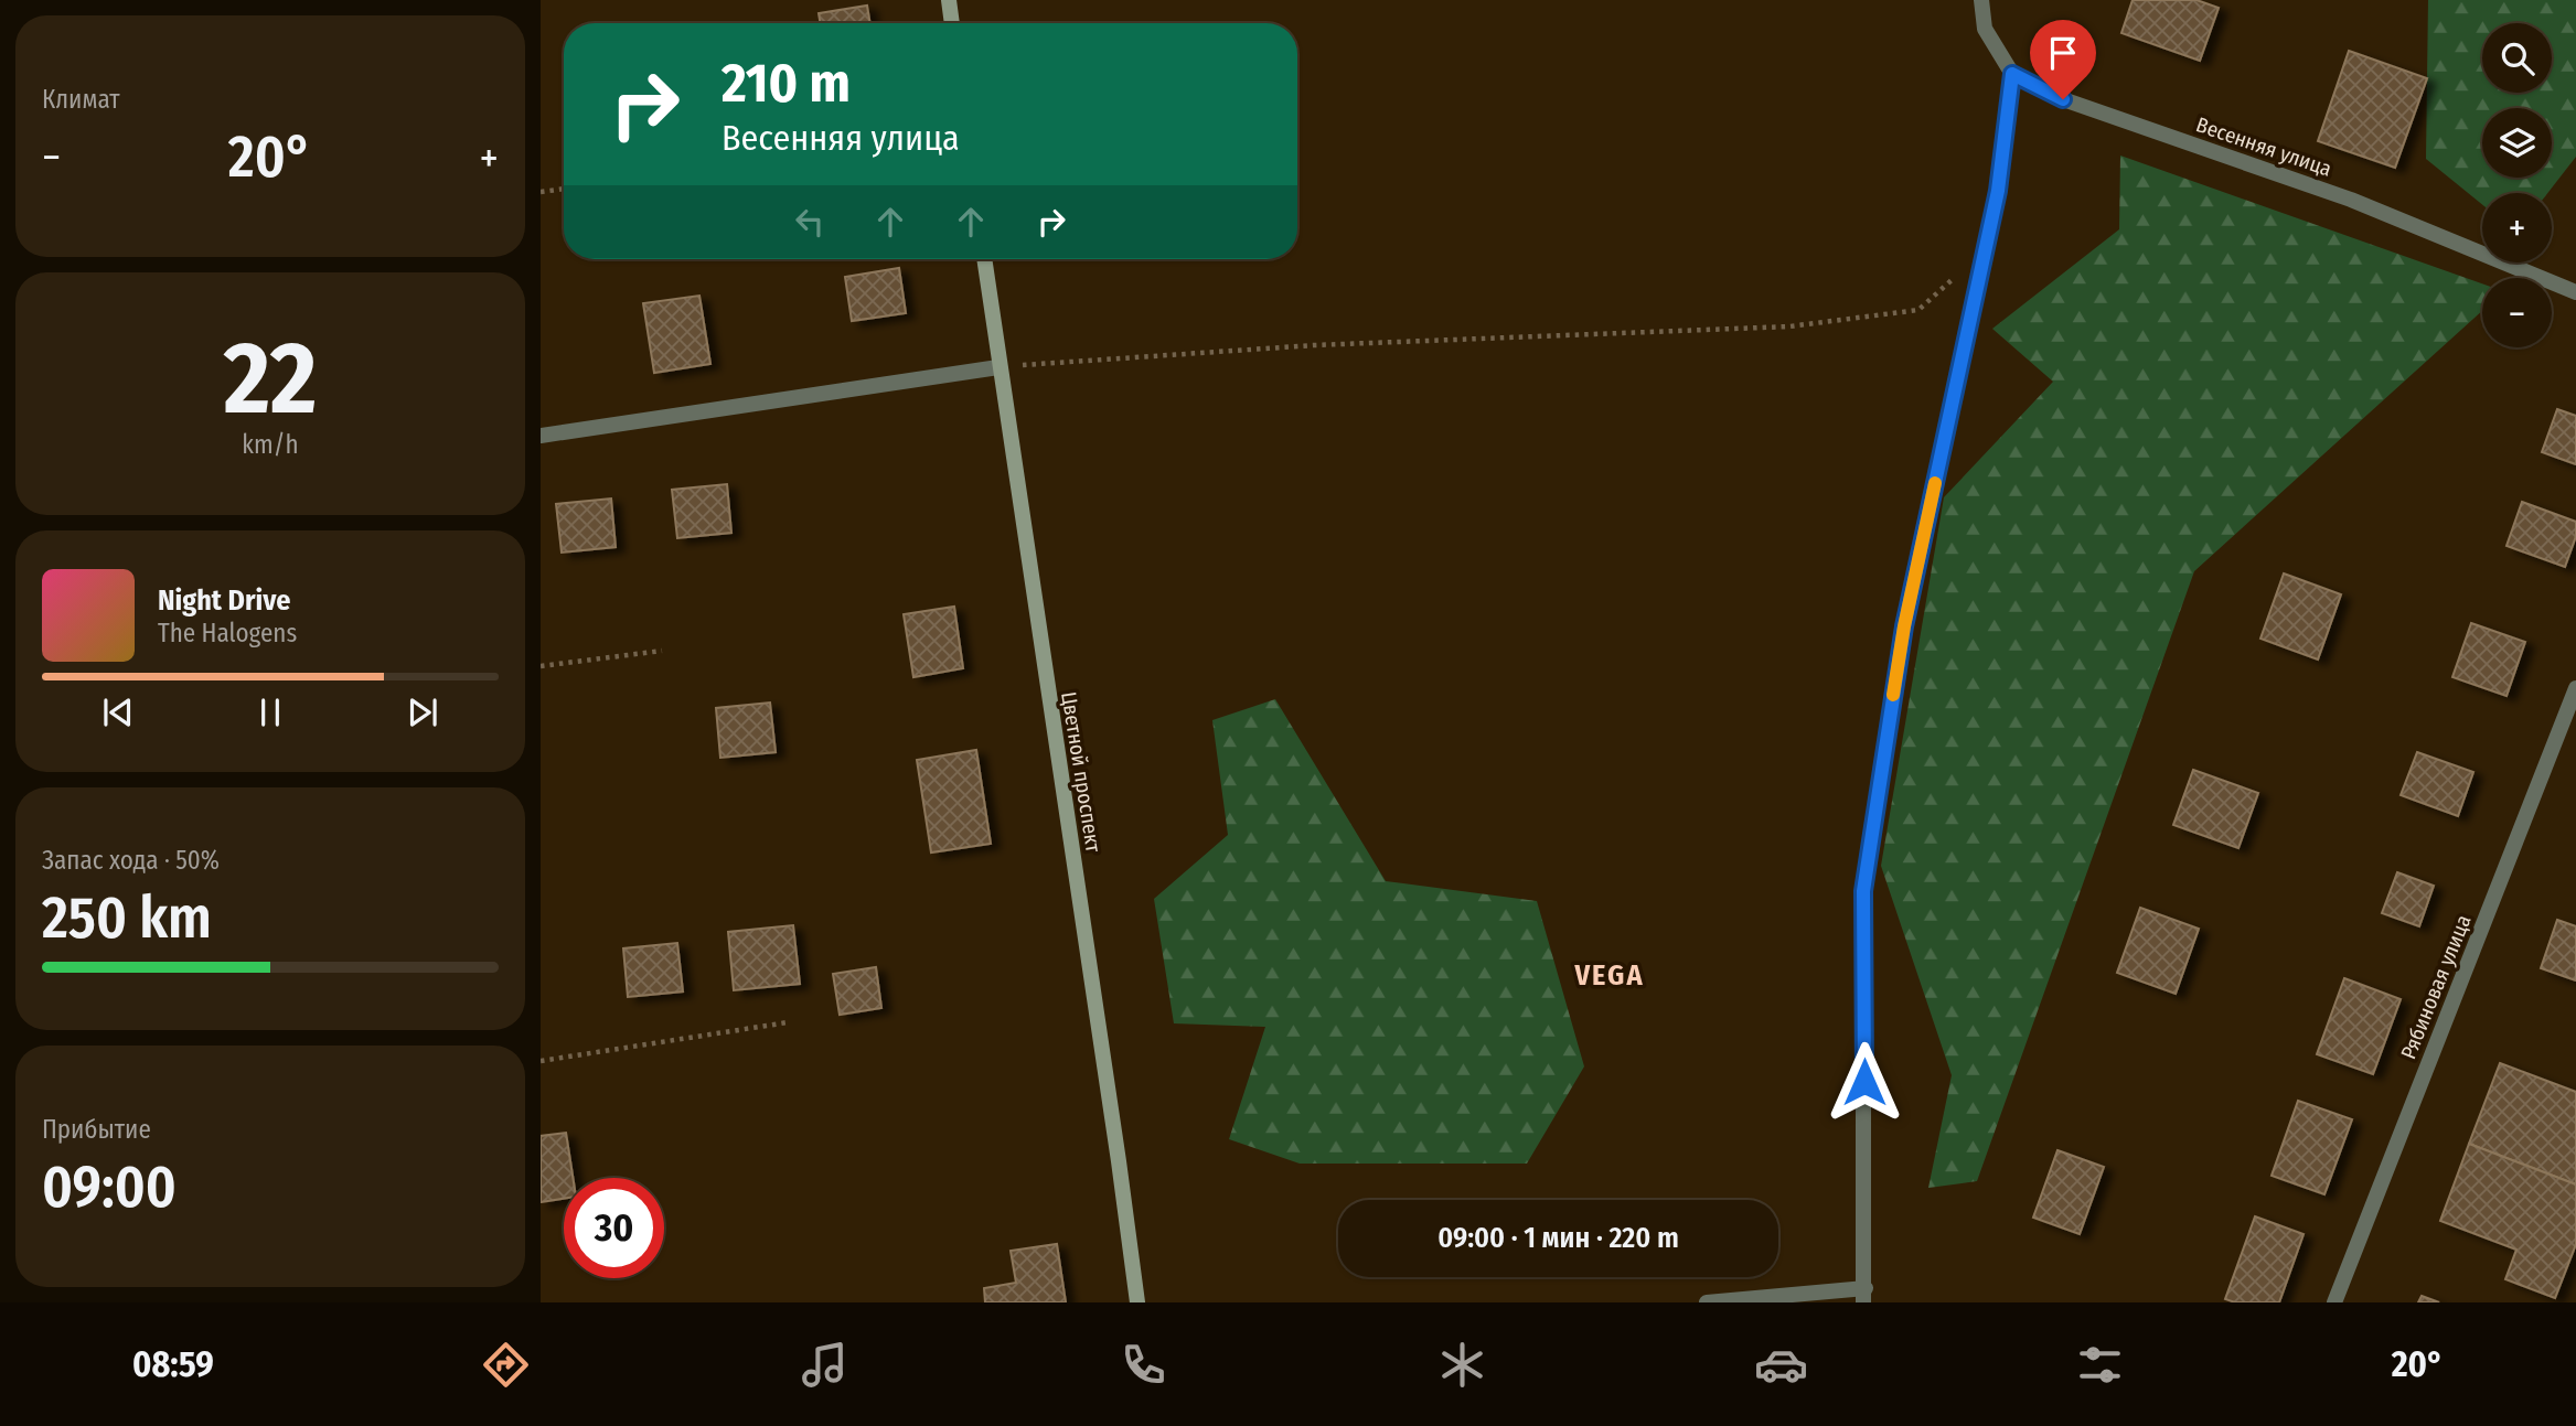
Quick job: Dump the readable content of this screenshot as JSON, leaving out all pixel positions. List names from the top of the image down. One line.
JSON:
{"streets":{"street":["Весенняя улица","Цветной проспект","Рябиновая улица"]},"districts":["VEGA"],"page":{"tile":["Климат",["22","km/h"],["Запас хода · 50%","250 km"],["Прибытие","09:00"]],"map_buttons":["+","−"],"turn":["210 m","Весенняя улица"],"heat":["−","20°","+"],"song":["Night Drive","The Halogens"],"limit":"30","trip":"09:00 · 1 мин · 220 m","tabs":["08:59","20°"]}}
